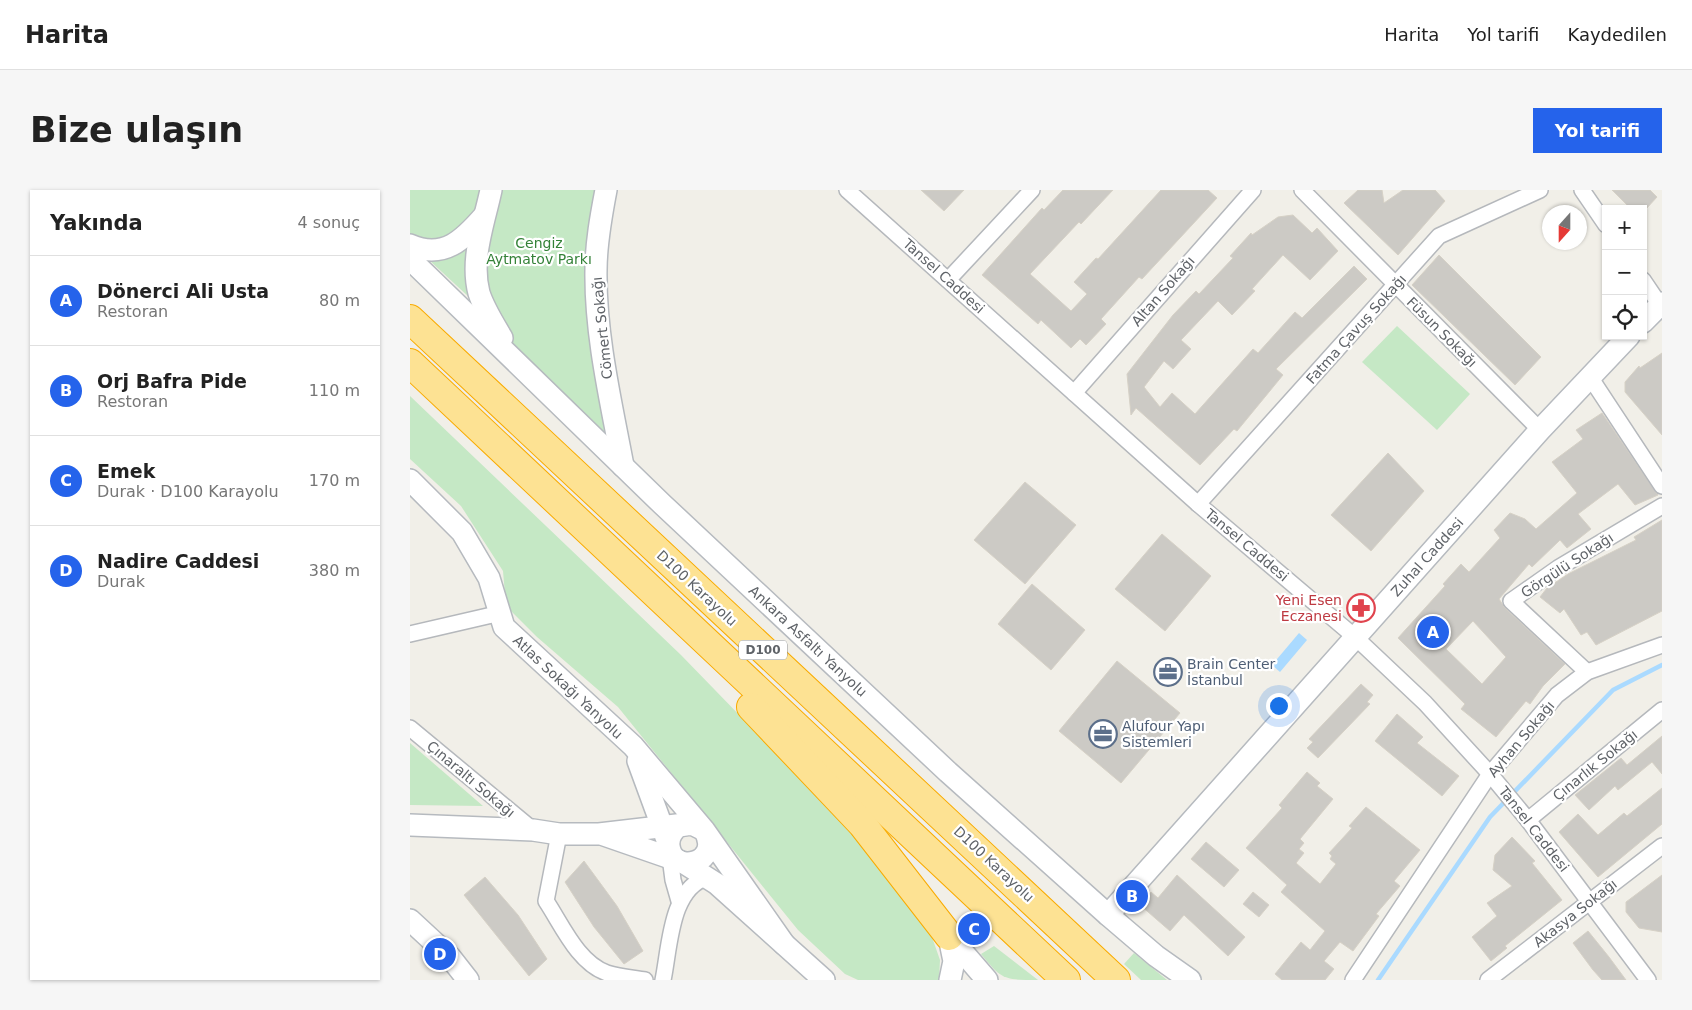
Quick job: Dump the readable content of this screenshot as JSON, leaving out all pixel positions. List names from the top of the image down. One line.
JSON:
{"streets":{"highway":["D100 Karayolu","D100"],"main road":["Cömert Sokağı","Zuhal Caddesi","Ankara Asfaltı Yanyolu","Atlas Sokağı Yanyolu"],"street":["Tansel Caddesi","Altan Sokağı","Fatma Çavuş Sokağı","Füsun Sokağı","Görgülü Sokağı","Ayhan Sokağı","Çınarlık Sokağı","Çınaraltı Sokağı","Akasya Sokağı"]},"crossings":[["Tansel Caddesi","Altan Sokağı"],["Tansel Caddesi","Fatma Çavuş Sokağı"],["Tansel Caddesi","Zuhal Caddesi"],["Tansel Caddesi","Ayhan Sokağı"],["Tansel Caddesi","Çınarlık Sokağı"],["Tansel Caddesi","Akasya Sokağı"],["Cömert Sokağı","Ankara Asfaltı Yanyolu"],["Fatma Çavuş Sokağı","Füsun Sokağı"],["Füsun Sokağı","Zuhal Caddesi"],["Zuhal Caddesi","Ankara Asfaltı Yanyolu"],["Görgülü Sokağı","Ayhan Sokağı"]],"parks":["Cengiz Aytmatov Parkı"],"places":{"pharmacy":["Yeni Esen Eczanesi"],"office":["Brain Center İstanbul","Alufour Yapı Sistemleri"]},"north":"bottom","page":{"header":"Harita","nav":["Harita","Yol tarifi","Kaydedilen"],"buttons":"Yol tarifi","title":"Bize ulaşın","heading":["Yakında","4 sonuç"],"map_buttons":["+","−"],"list":[{"mark":"A","name":"Dönerci Ali Usta","note":"Restoran","value":"80 m"},{"mark":"B","name":"Orj Bafra Pide","note":"Restoran","value":"110 m"},{"mark":"C","name":"Emek","note":"Durak · D100 Karayolu","value":"170 m"},{"mark":"D","name":"Nadire Caddesi","note":"Durak","value":"380 m"}],"pins":["A","B","C","D"]}}
